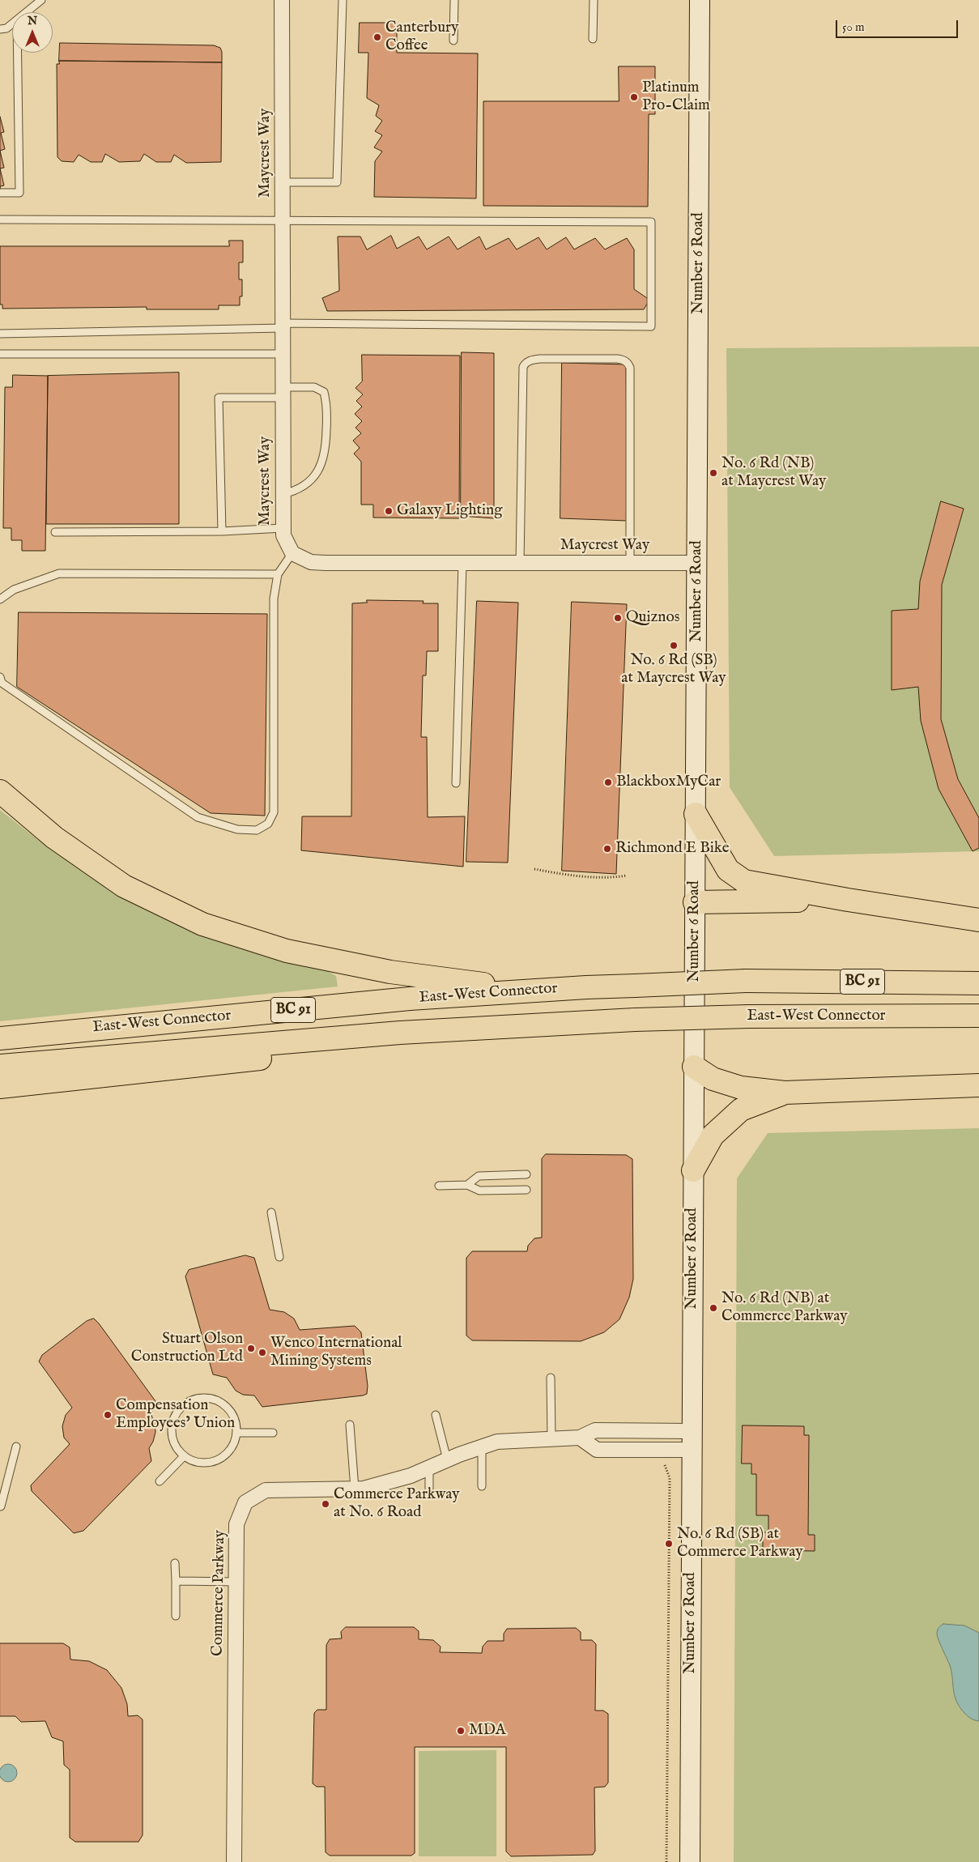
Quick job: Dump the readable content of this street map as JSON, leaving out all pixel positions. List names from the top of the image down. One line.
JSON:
{"streets":{"highway":["BC 91","East-West Connector"],"main road":["Number 6 Road"],"street":["Maycrest Way","Commerce Parkway"]},"crossings":[["Maycrest Way","Number 6 Road"],["Number 6 Road","Commerce Parkway"]],"places":["Canterbury Coffee","Platinum Pro-Claim","No. 6 Rd (NB) at Maycrest Way","Galaxy Lighting","Quiznos","No. 6 Rd (SB) at Maycrest Way","BlackboxMyCar","Richmond E Bike","No. 6 Rd (NB) at Commerce Parkway","Stuart Olson Construction Ltd","Wenco International Mining Systems","Compensation Employees’ Union","Commerce Parkway at No. 6 Road","No. 6 Rd (SB) at Commerce Parkway","MDA"],"scale_bar":"50 m","north":"top"}
